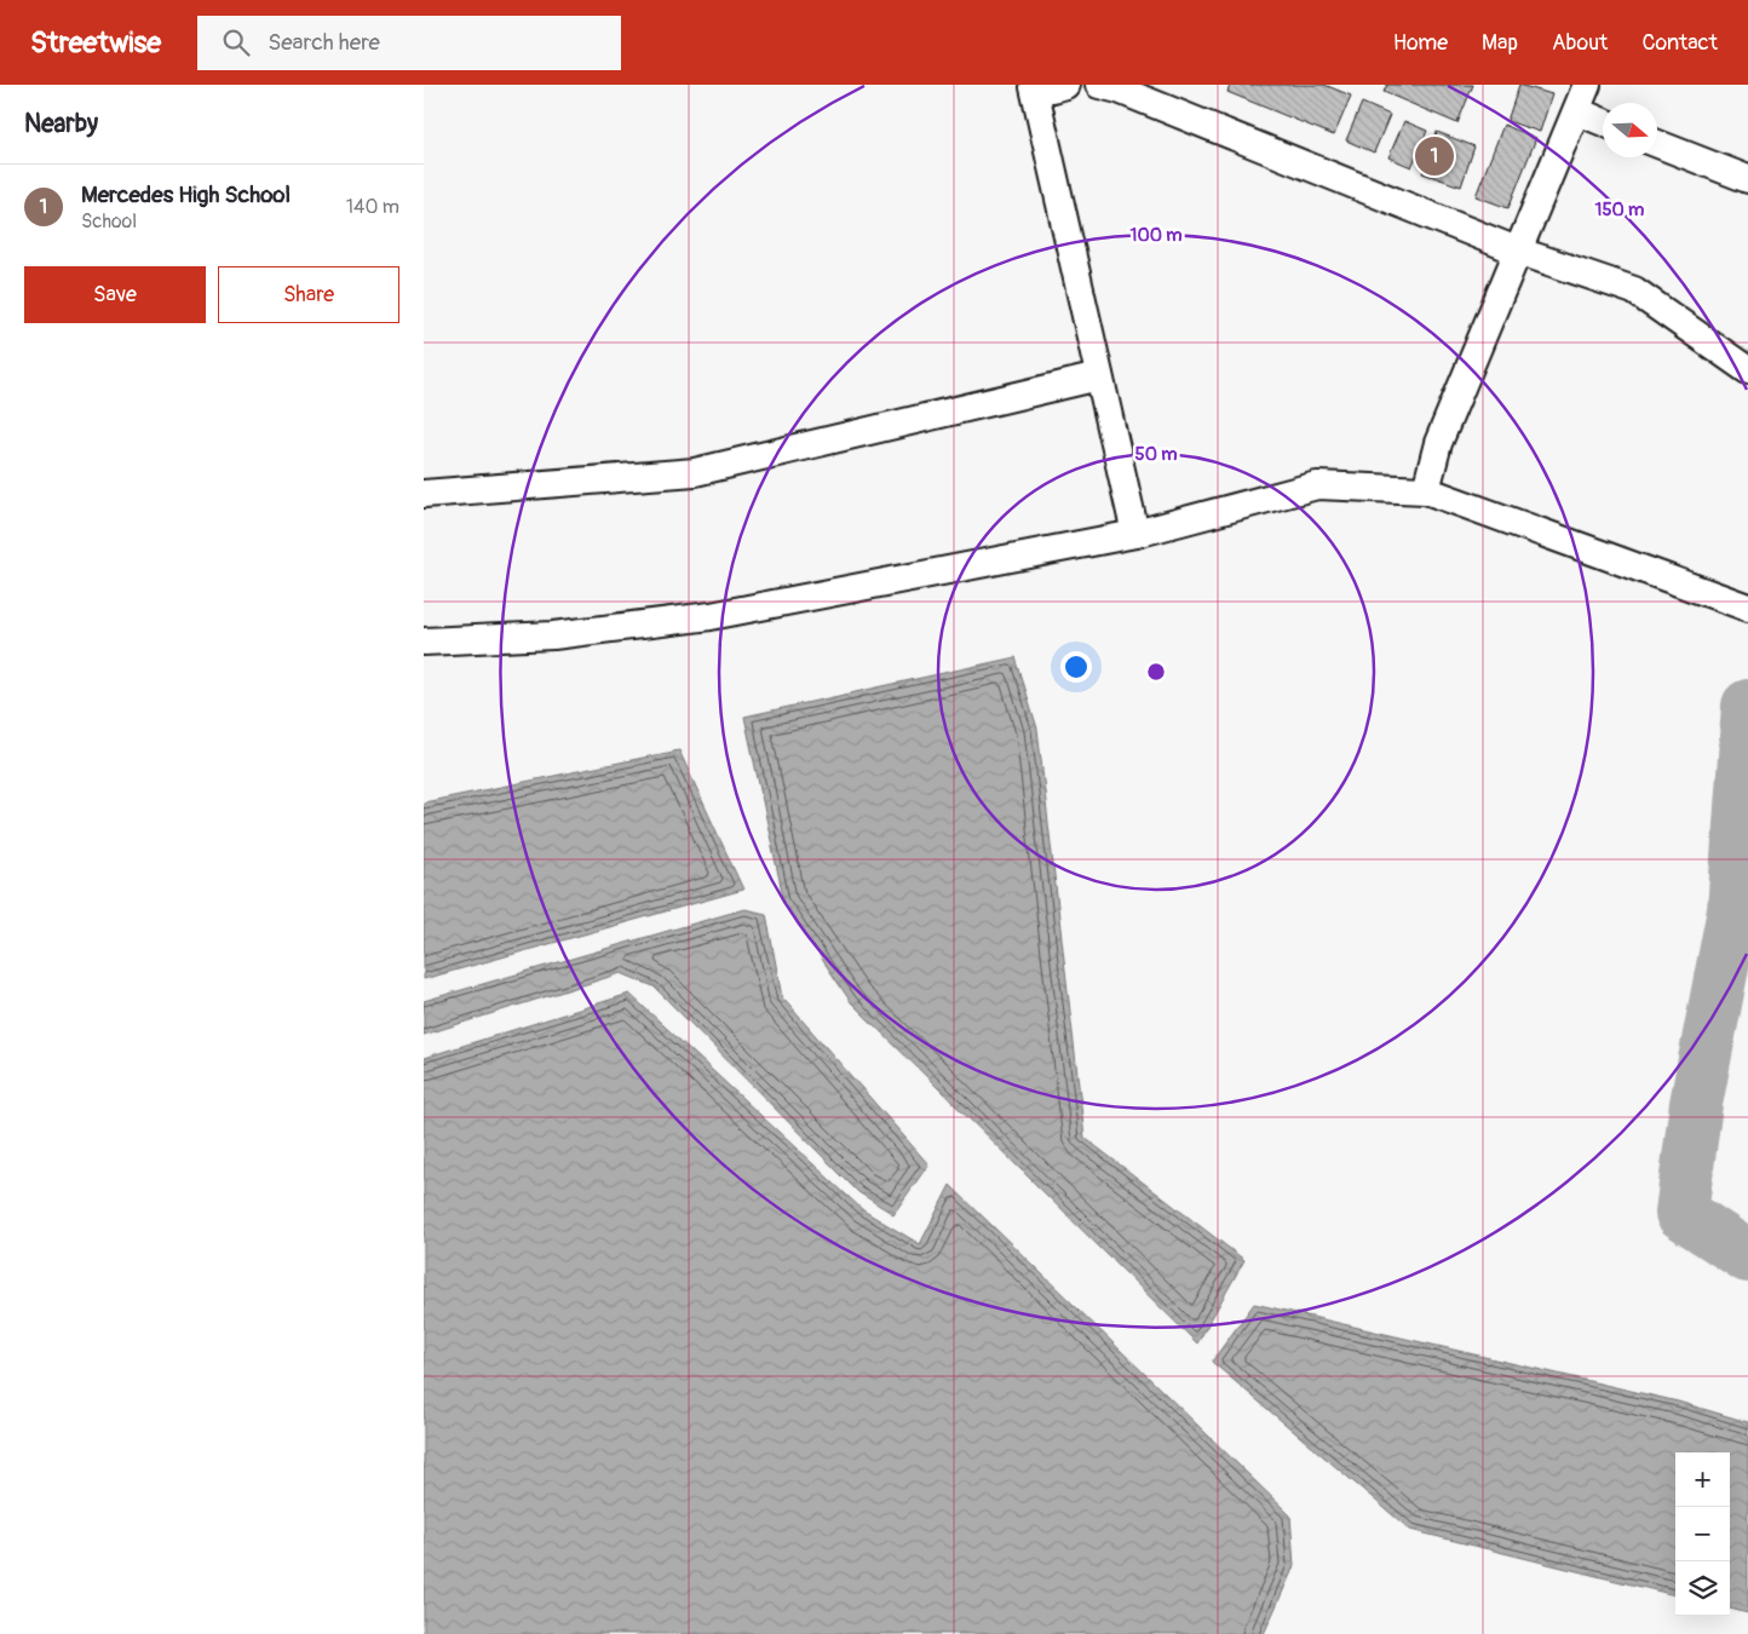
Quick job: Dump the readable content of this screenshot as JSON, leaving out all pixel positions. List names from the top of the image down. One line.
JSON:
{"north":"right","page":{"header":"Streetwise","search":"Search here","nav":["Home","Map","About","Contact"],"heading":"Nearby","pins":"1","list":[{"mark":"1","name":"Mercedes High School","note":"School","value":"140 m"}],"buttons":["Save","Share"],"map_buttons":["+","−"]},"rings":["150 m","100 m","50 m"]}
